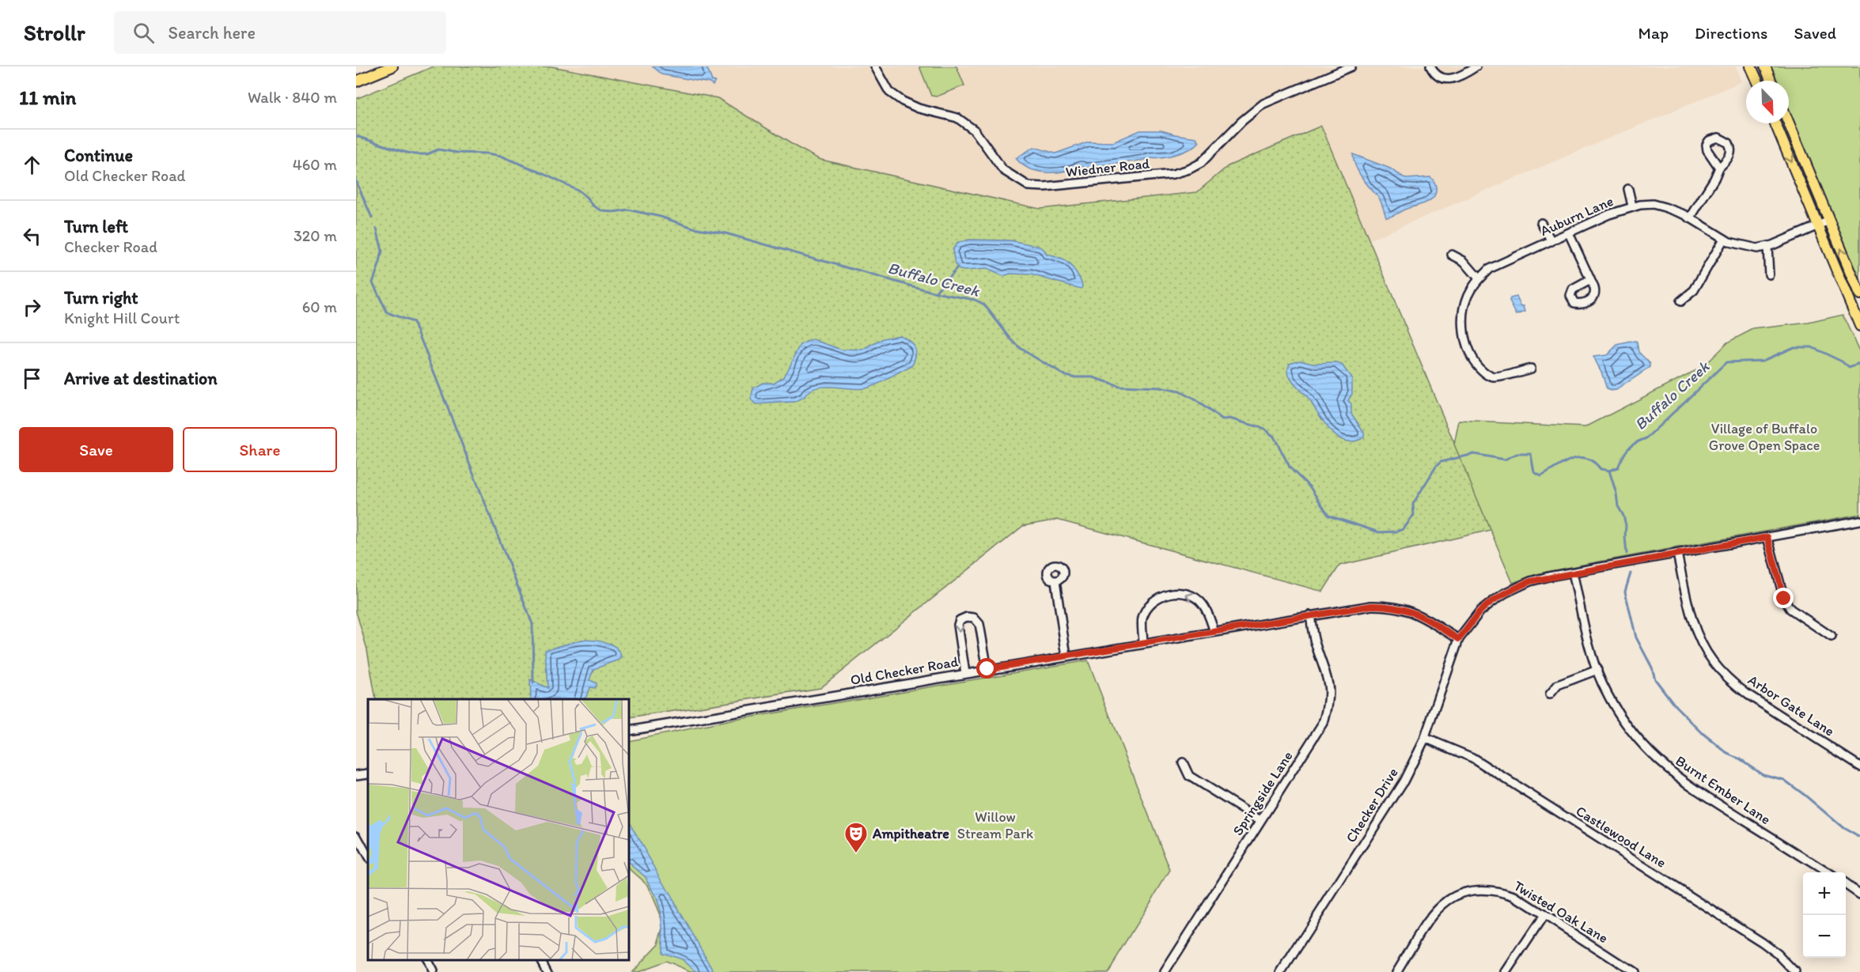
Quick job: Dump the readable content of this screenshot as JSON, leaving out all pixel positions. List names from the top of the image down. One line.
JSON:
{"streets":{"street":["Wiedner Road","Auburn Lane","Old Checker Road","Arbor Gate Lane","Burnt Ember Lane","Springside Lane","Checker Drive","Castlewood Lane","Twisted Oak Lane"]},"crossings":[["Old Checker Road","Springside Lane"],["Old Checker Road","Checker Drive"],["Arbor Gate Lane","Checker Drive"],["Burnt Ember Lane","Checker Drive"],["Checker Drive","Castlewood Lane"]],"water":["Buffalo Creek"],"parks":["Village of Buffalo Grove Open Space","Willow Stream Park"],"places":{"theatre":["Ampitheatre"]},"north":"bottom right","page":{"header":"Strollr","search":"Search here","nav":["Map","Directions","Saved"],"heading":["11 min","Walk · 840 m"],"list":[["Continue","Old Checker Road","460 m"],["Turn left","Checker Road","320 m"],["Turn right","Knight Hill Court","60 m"],"Arrive at destination"],"buttons":["Save","Share"],"map_buttons":["+","−"]}}
